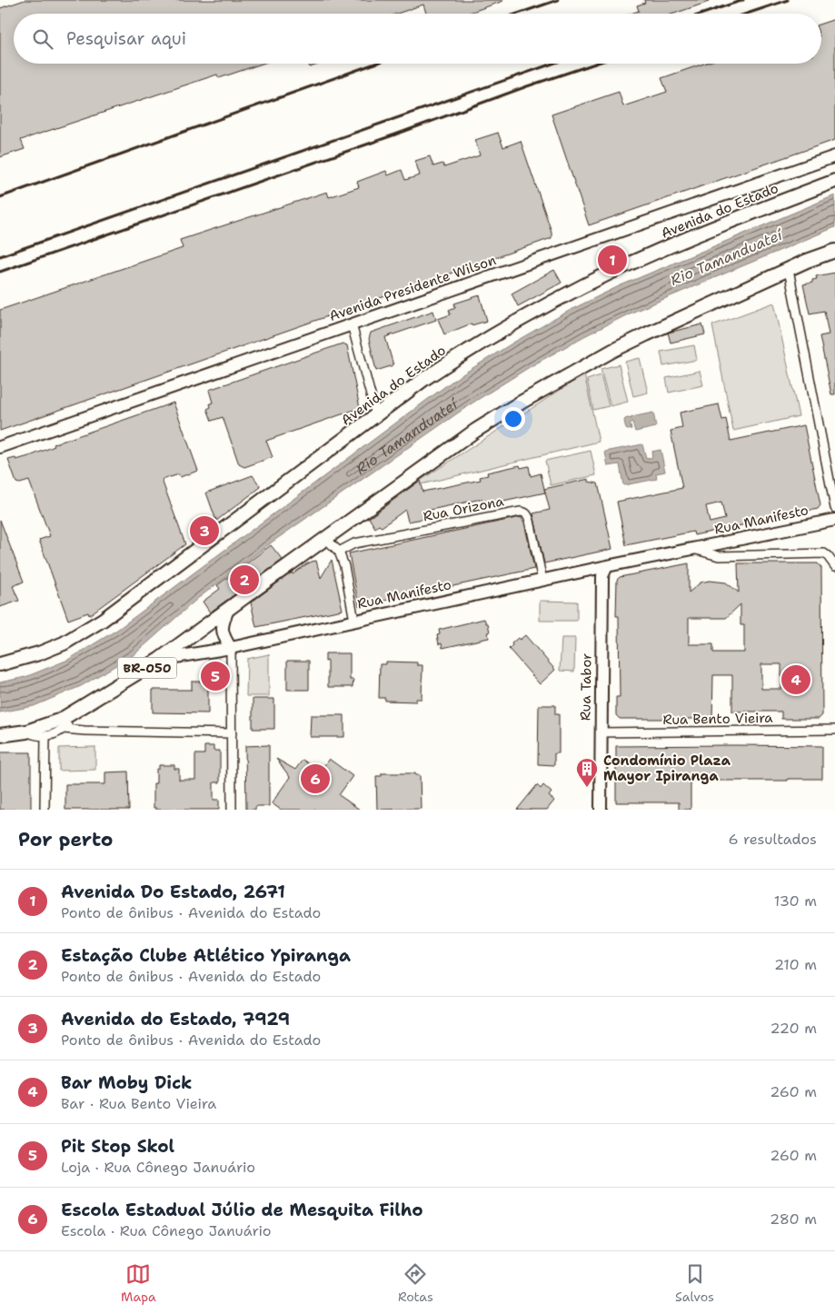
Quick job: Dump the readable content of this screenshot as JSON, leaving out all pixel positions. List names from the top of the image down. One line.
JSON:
{"streets":{"highway":["Avenida do Estado","BR-050"],"main road":["Avenida Presidente Wilson","Rua Manifesto","Rua Tabor"],"street":["Rua Orizona","Rua Bento Vieira"]},"crossings":[["Rua Orizona","Rua Manifesto"],["Rua Manifesto","BR-050"],["Rua Manifesto","Rua Tabor"],["Rua Tabor","Rua Bento Vieira"]],"water":["Rio Tamanduateí"],"places":{"building":["Condomínio Plaza Mayor Ipiranga"]},"page":{"search":"Pesquisar aqui","pins":["1","3","2","5","4","6"],"heading":["Por perto","6 resultados"],"list":[{"mark":"1","name":"Avenida Do Estado, 2671","note":"Ponto de ônibus · Avenida do Estado","value":"130 m"},{"mark":"2","name":"Estação Clube Atlético Ypiranga","note":"Ponto de ônibus · Avenida do Estado","value":"210 m"},{"mark":"3","name":"Avenida do Estado, 7929","note":"Ponto de ônibus · Avenida do Estado","value":"220 m"},{"mark":"4","name":"Bar Moby Dick","note":"Bar · Rua Bento Vieira","value":"260 m"},{"mark":"5","name":"Pit Stop Skol","note":"Loja · Rua Cônego Januário","value":"260 m"},{"mark":"6","name":"Escola Estadual Júlio de Mesquita Filho","note":"Escola · Rua Cônego Januário","value":"280 m"}],"nav":["Mapa","Rotas","Salvos"]}}
